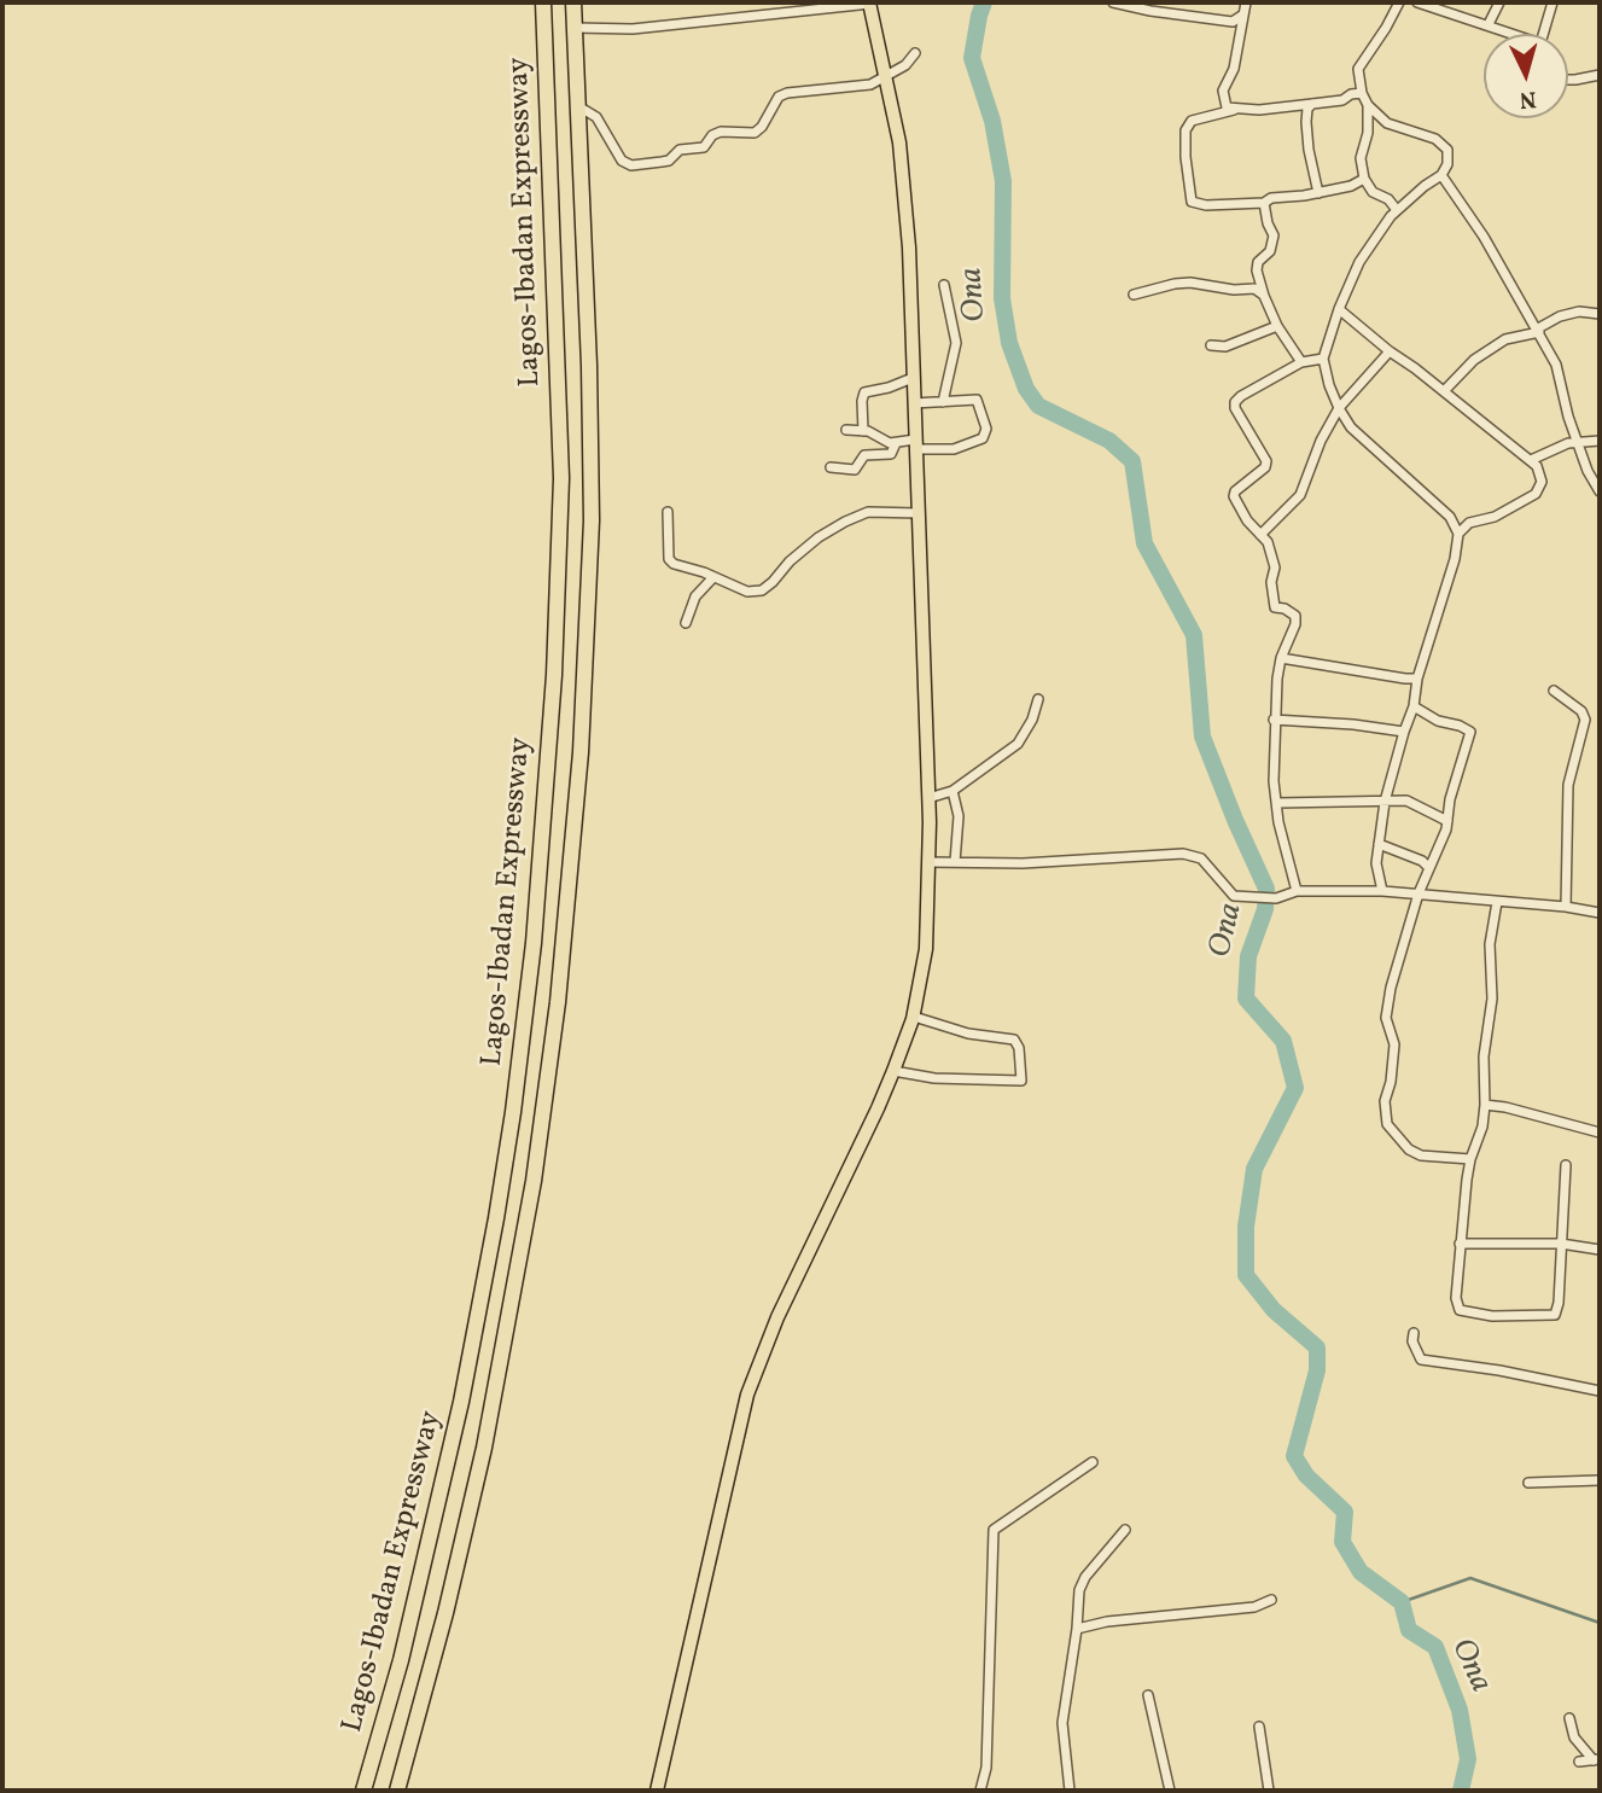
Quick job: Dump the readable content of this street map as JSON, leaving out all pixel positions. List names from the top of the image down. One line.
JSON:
{"streets":{"highway":["Lagos-Ibadan Expressway"]},"water":["Ona"],"north":"bottom"}
